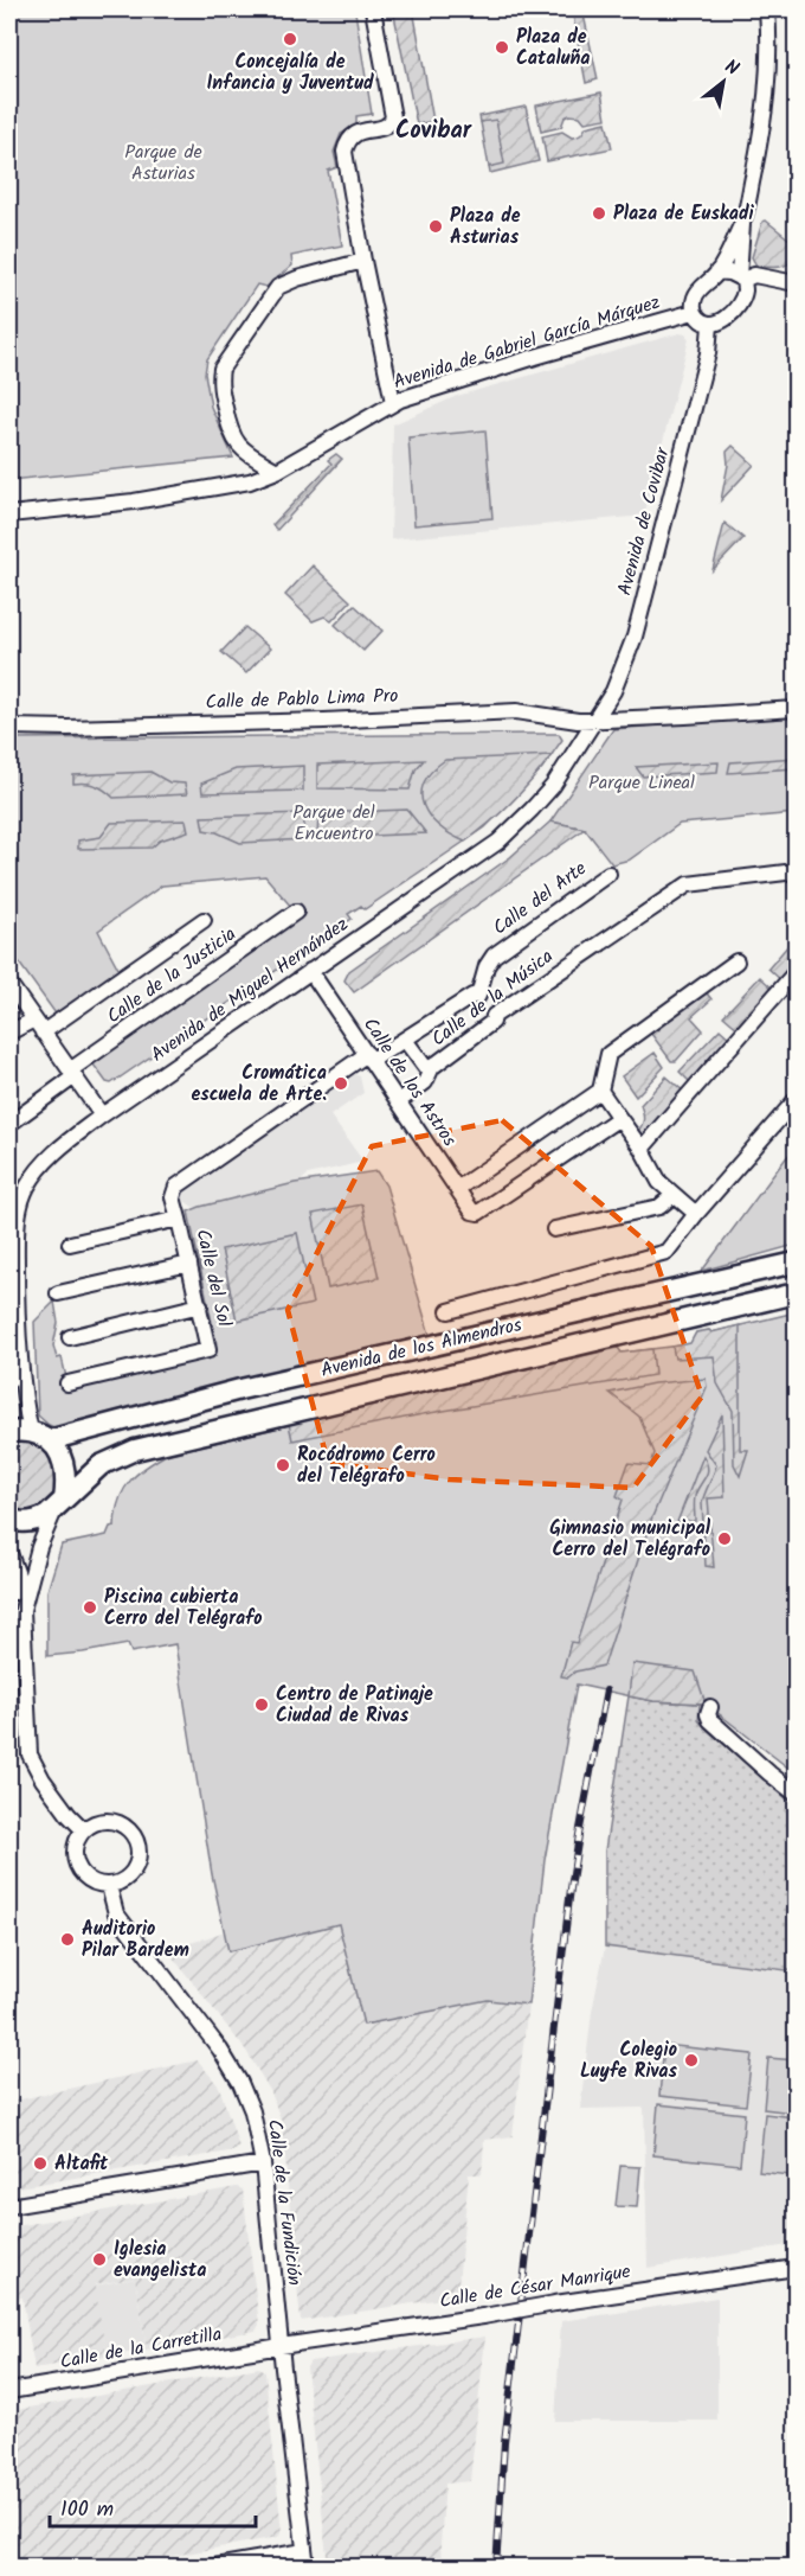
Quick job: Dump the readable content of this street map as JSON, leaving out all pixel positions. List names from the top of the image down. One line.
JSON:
{"streets":{"main road":["Avenida de los Almendros"],"street":["Avenida de Gabriel García Márquez","Avenida de Covibar","Calle de Pablo Lima Pro","Calle del Arte","Calle de la Justicia","Avenida de Miguel Hernández","Calle de la Música","Calle de los Astros","Calle del Sol","Calle de la Fundición","Calle de César Manrique","Calle de la Carretilla"]},"crossings":[["Avenida de Gabriel García Márquez","Avenida de Covibar"],["Avenida de Covibar","Calle de Pablo Lima Pro"],["Avenida de Covibar","Avenida de Miguel Hernández"],["Calle de Pablo Lima Pro","Avenida de Miguel Hernández"],["Avenida de Miguel Hernández","Calle de los Astros"],["Avenida de Miguel Hernández","Avenida de los Almendros"],["Calle de la Música","Calle de los Astros"],["Calle de los Astros","Calle del Sol"],["Calle de la Fundición","Calle de César Manrique"],["Calle de la Fundición","Calle de la Carretilla"],["Calle de César Manrique","Calle de la Carretilla"]],"districts":["Covibar"],"parks":["Parque de Asturias","Parque Lineal","Parque del Encuentro"],"places":["Concejalía de Infancia y Juventud","Plaza de Cataluña","Plaza de Euskadi","Plaza de Asturias","Cromática escuela de Arte.","Rocódromo Cerro del Telégrafo","Gimnasio municipal Cerro del Telégrafo","Piscina cubierta Cerro del Telégrafo","Centro de Patinaje Ciudad de Rivas","Auditorio Pilar Bardem","Colegio Luyfe Rivas","Altafit","Iglesia evangelista"],"scale_bar":"100 m","north":"top right"}
